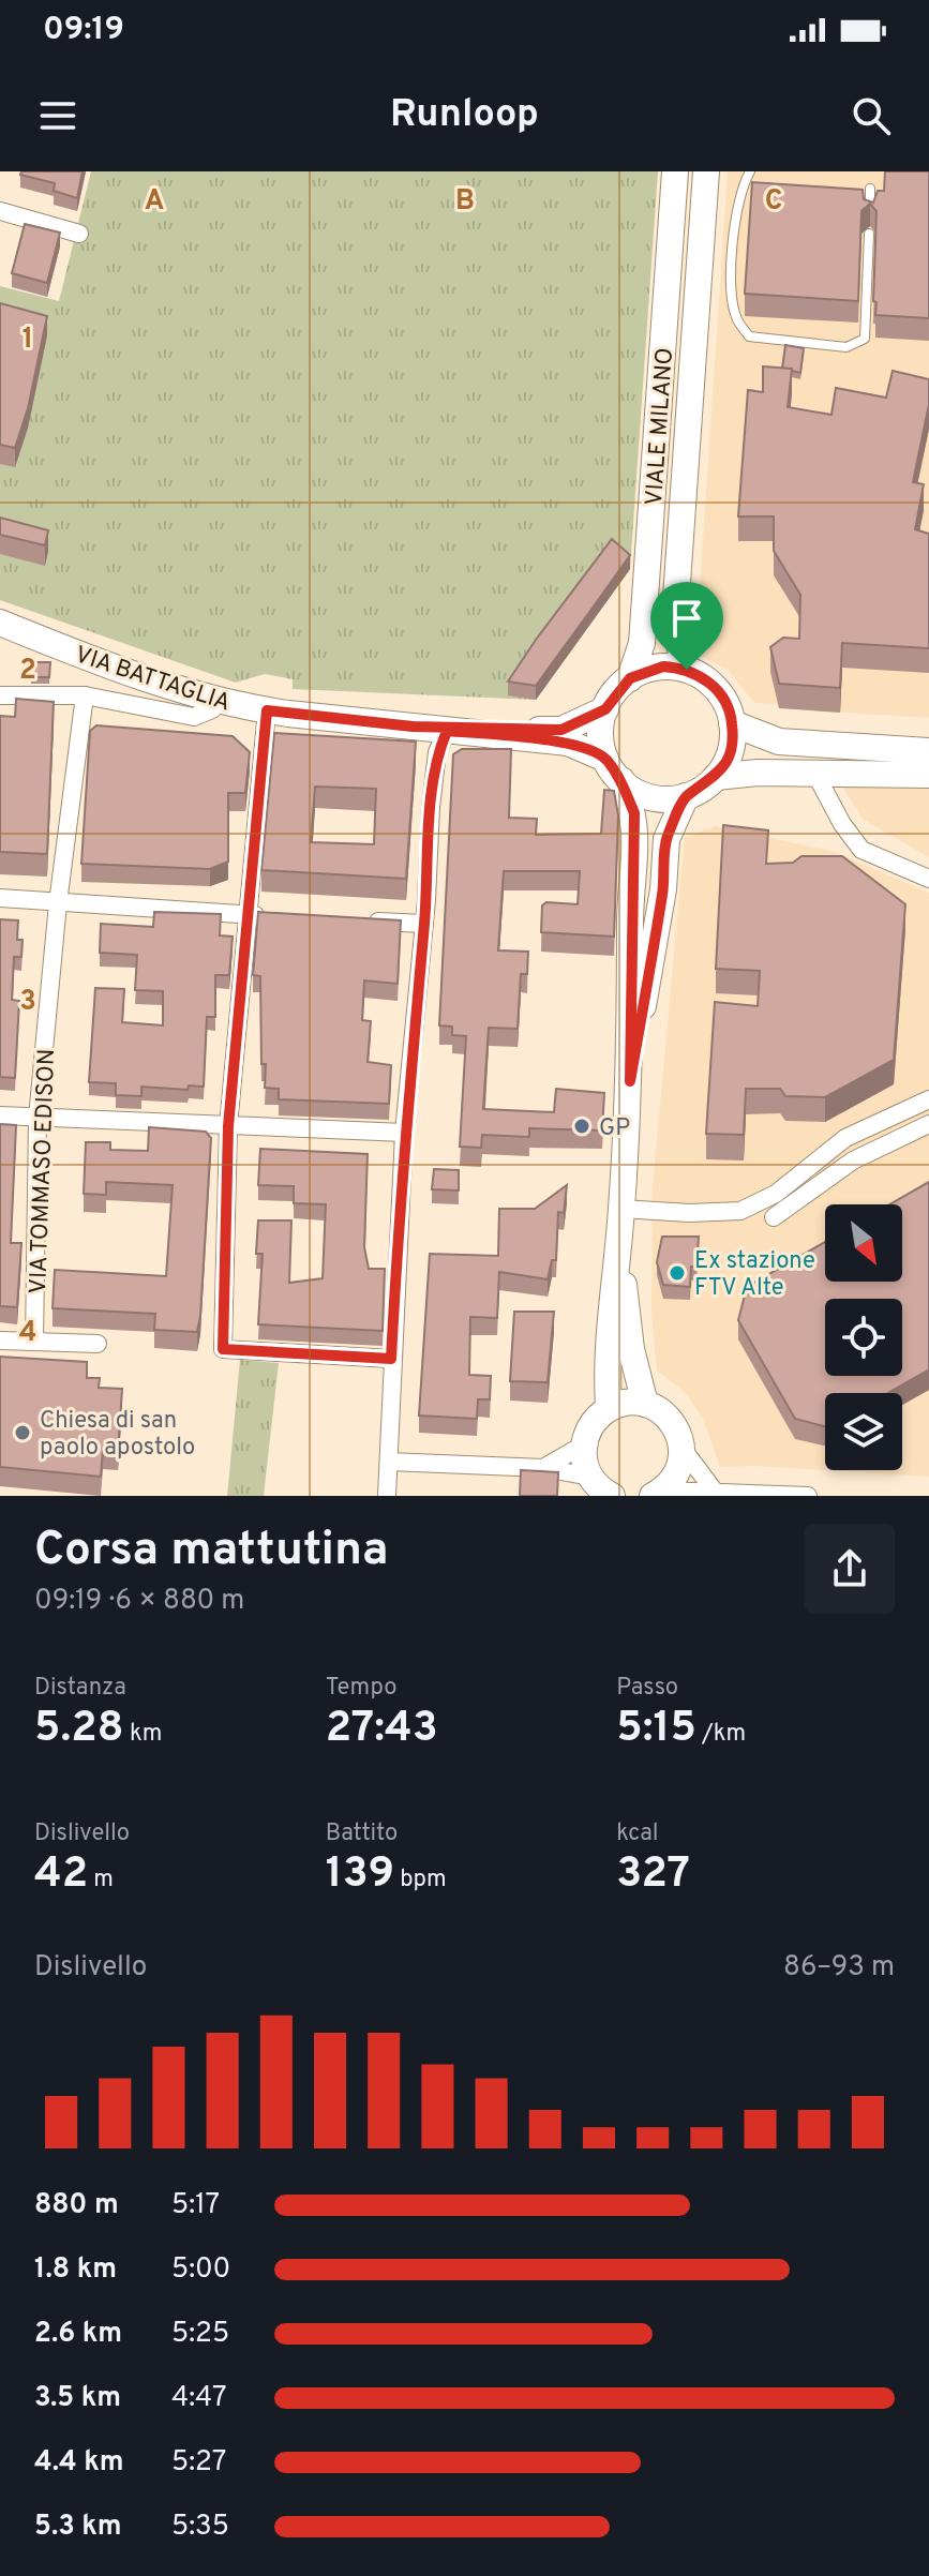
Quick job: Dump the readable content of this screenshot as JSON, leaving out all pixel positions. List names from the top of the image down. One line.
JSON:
{"streets":{"main road":["VIALE MILANO","VIA BATTAGLIA"],"street":["VIA TOMMASO EDISON"]},"crossings":[["VIALE MILANO","VIA BATTAGLIA"]],"places":["GP","Ex stazione FTV Alte","Chiesa di san paolo apostolo"],"north":"bottom right","page":{"status":"09:19","header":"Runloop","heading":["Corsa mattutina","09:19 · 6 × 880 m"],"stats":[["Distanza","5.28 km"],["Tempo","27:43"],["Passo","5:15 /km"],["Dislivello","42 m"],["Battito","139 bpm"],["kcal","327"]],"chart":["Dislivello","86–93 m"],"list":[{"name":"880 m","note":"5:17"},{"name":"1.8 km","note":"5:00"},{"name":"2.6 km","note":"5:25"},{"name":"3.5 km","note":"4:47"},{"name":"4.4 km","note":"5:27"},{"name":"5.3 km","note":"5:35"}]},"grid":{"columns":["A","B","C"],"rows":["1","2","3","4"]}}
